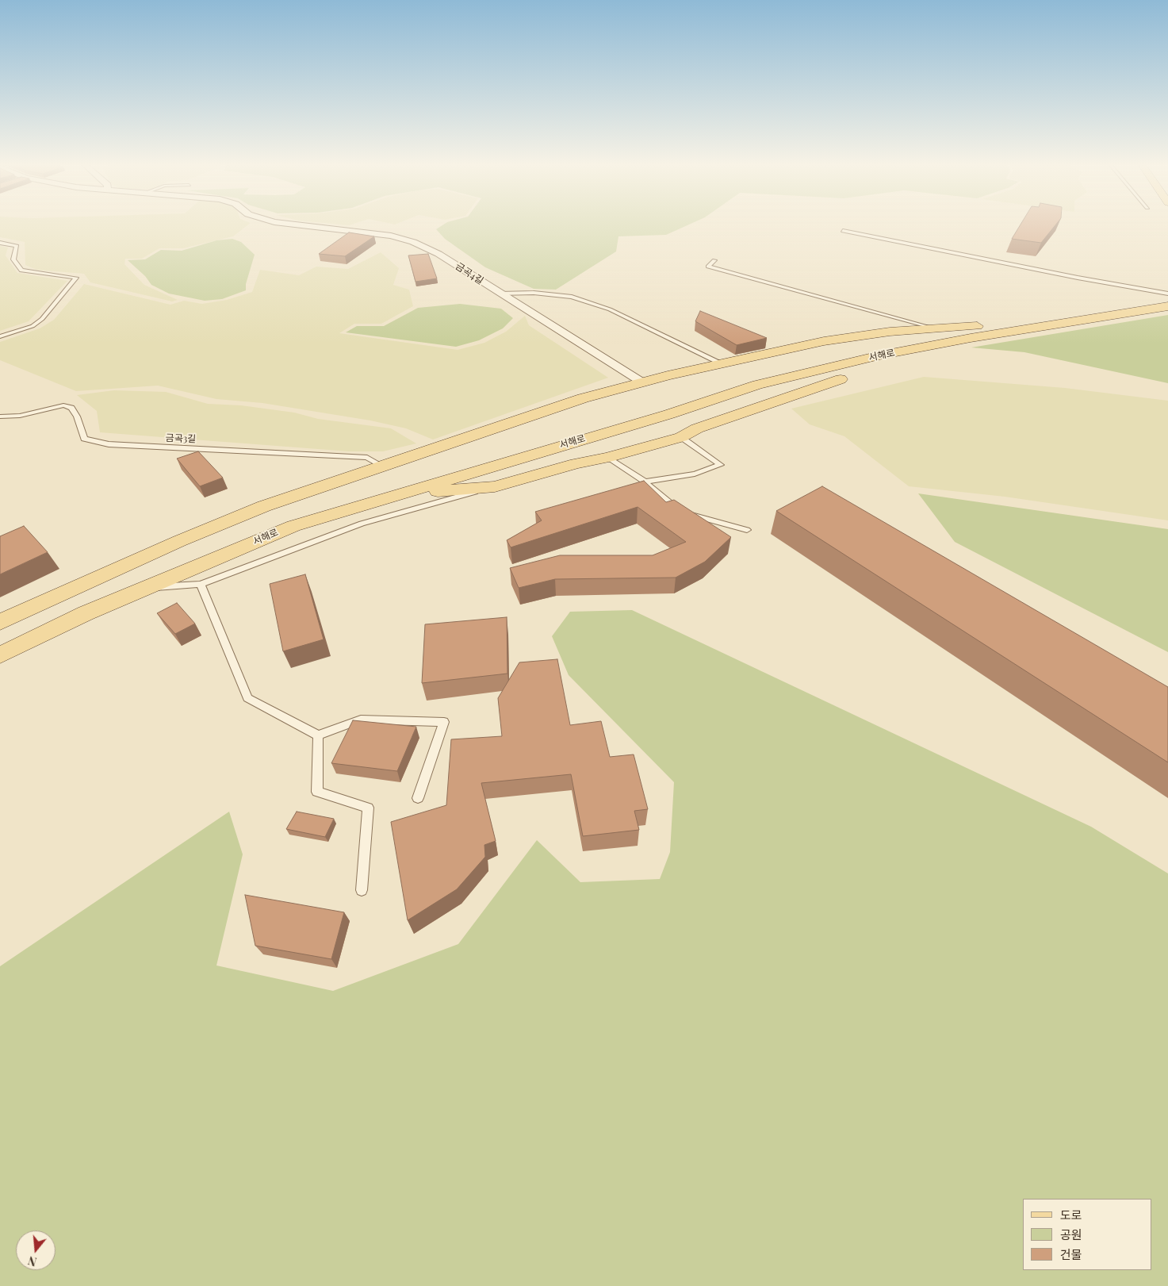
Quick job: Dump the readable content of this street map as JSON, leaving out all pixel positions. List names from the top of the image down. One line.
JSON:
{"streets":{"main road":["서해로"],"street":["금곡4길"],"lane":["금곡3길"]},"legend":["도로","공원","건물"],"north":"bottom"}
